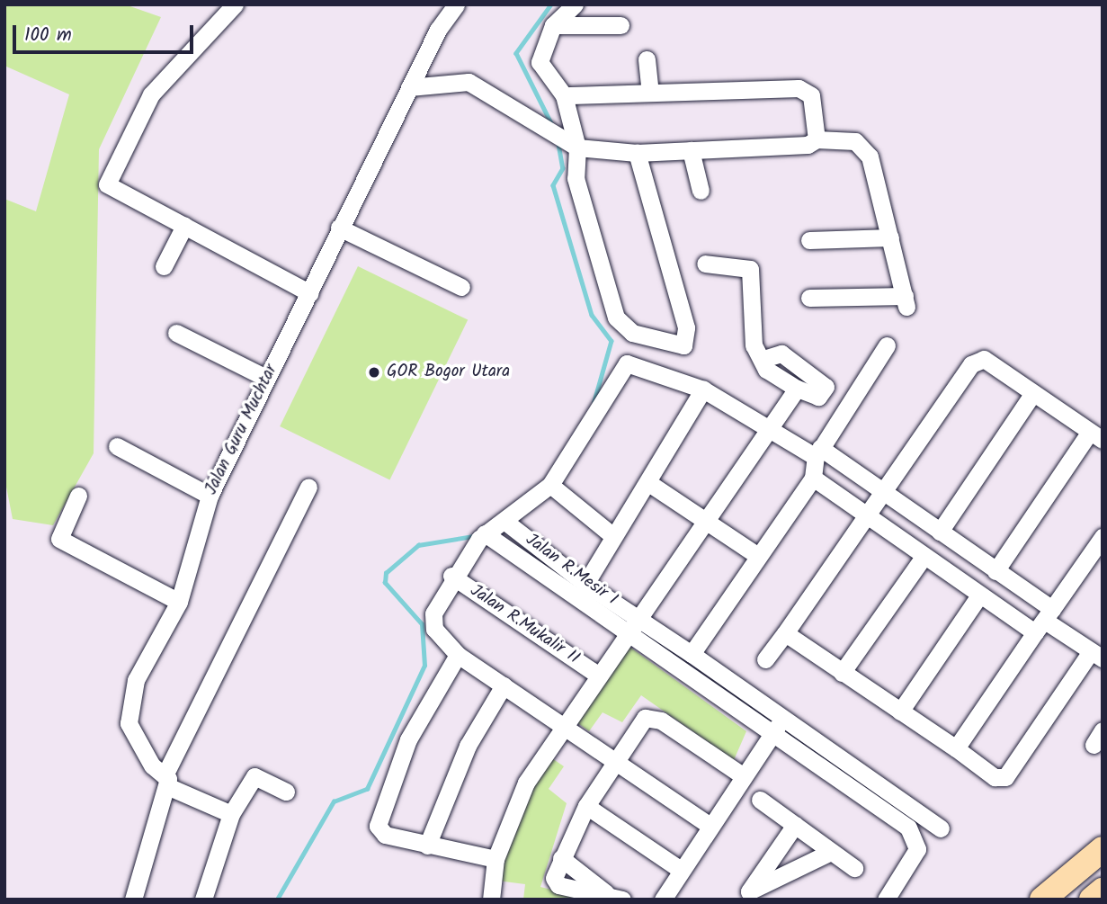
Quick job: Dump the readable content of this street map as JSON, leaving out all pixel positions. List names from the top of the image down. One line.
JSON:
{"streets":{"street":["Jalan Guru Muchtar","Jalan R.Mesir I","Jalan R.Mukalir II"]},"places":["GOR Bogor Utara"],"scale_bar":"100 m"}
